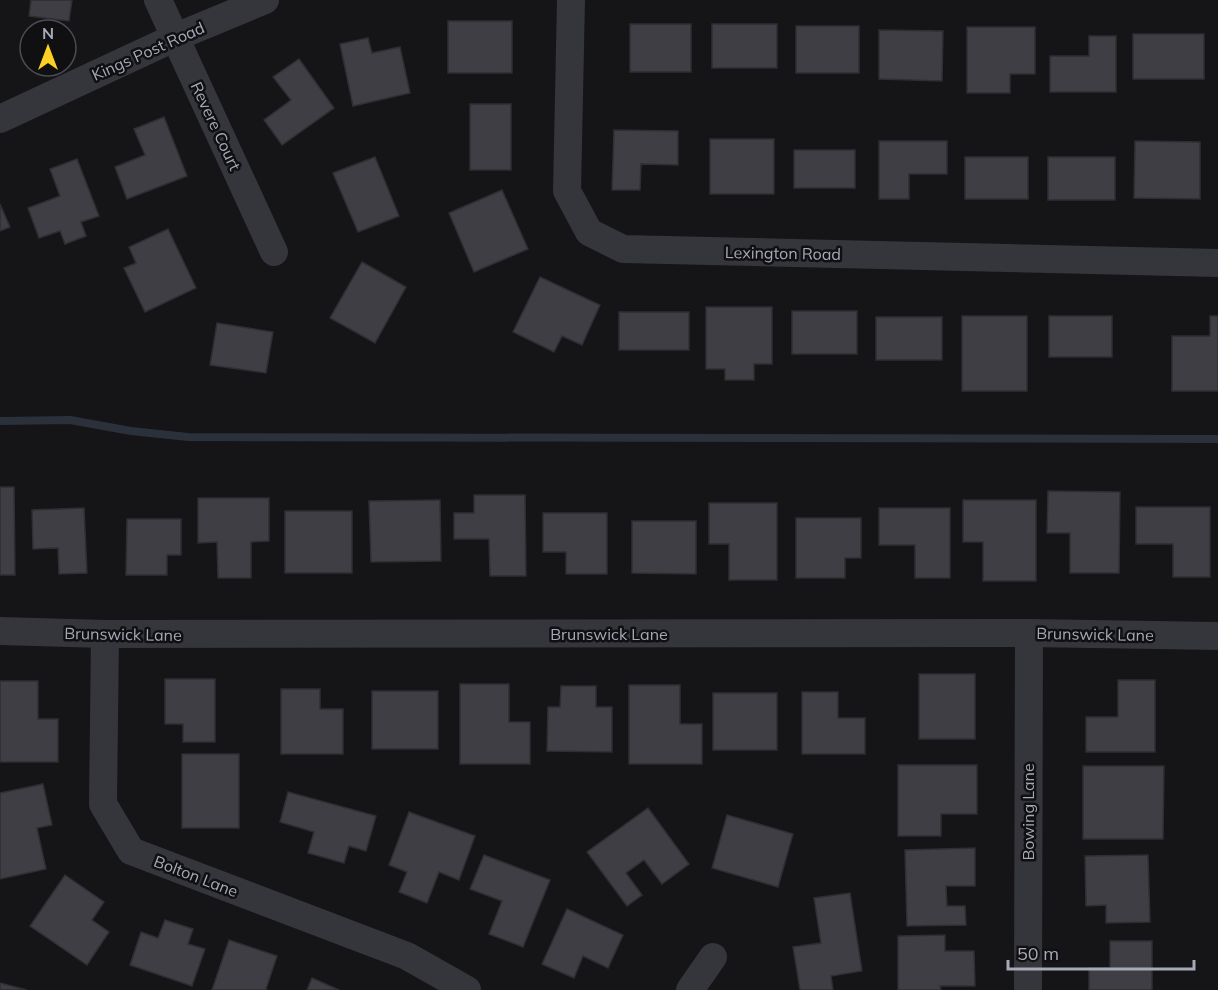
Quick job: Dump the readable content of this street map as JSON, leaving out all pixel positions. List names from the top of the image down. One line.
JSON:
{"streets":{"street":["Kings Post Road","Revere Court","Lexington Road","Brunswick Lane","Bowing Lane","Bolton Lane"]},"crossings":[["Kings Post Road","Revere Court"],["Brunswick Lane","Bowing Lane"],["Brunswick Lane","Bolton Lane"]],"scale_bar":"50 m","north":"top"}
